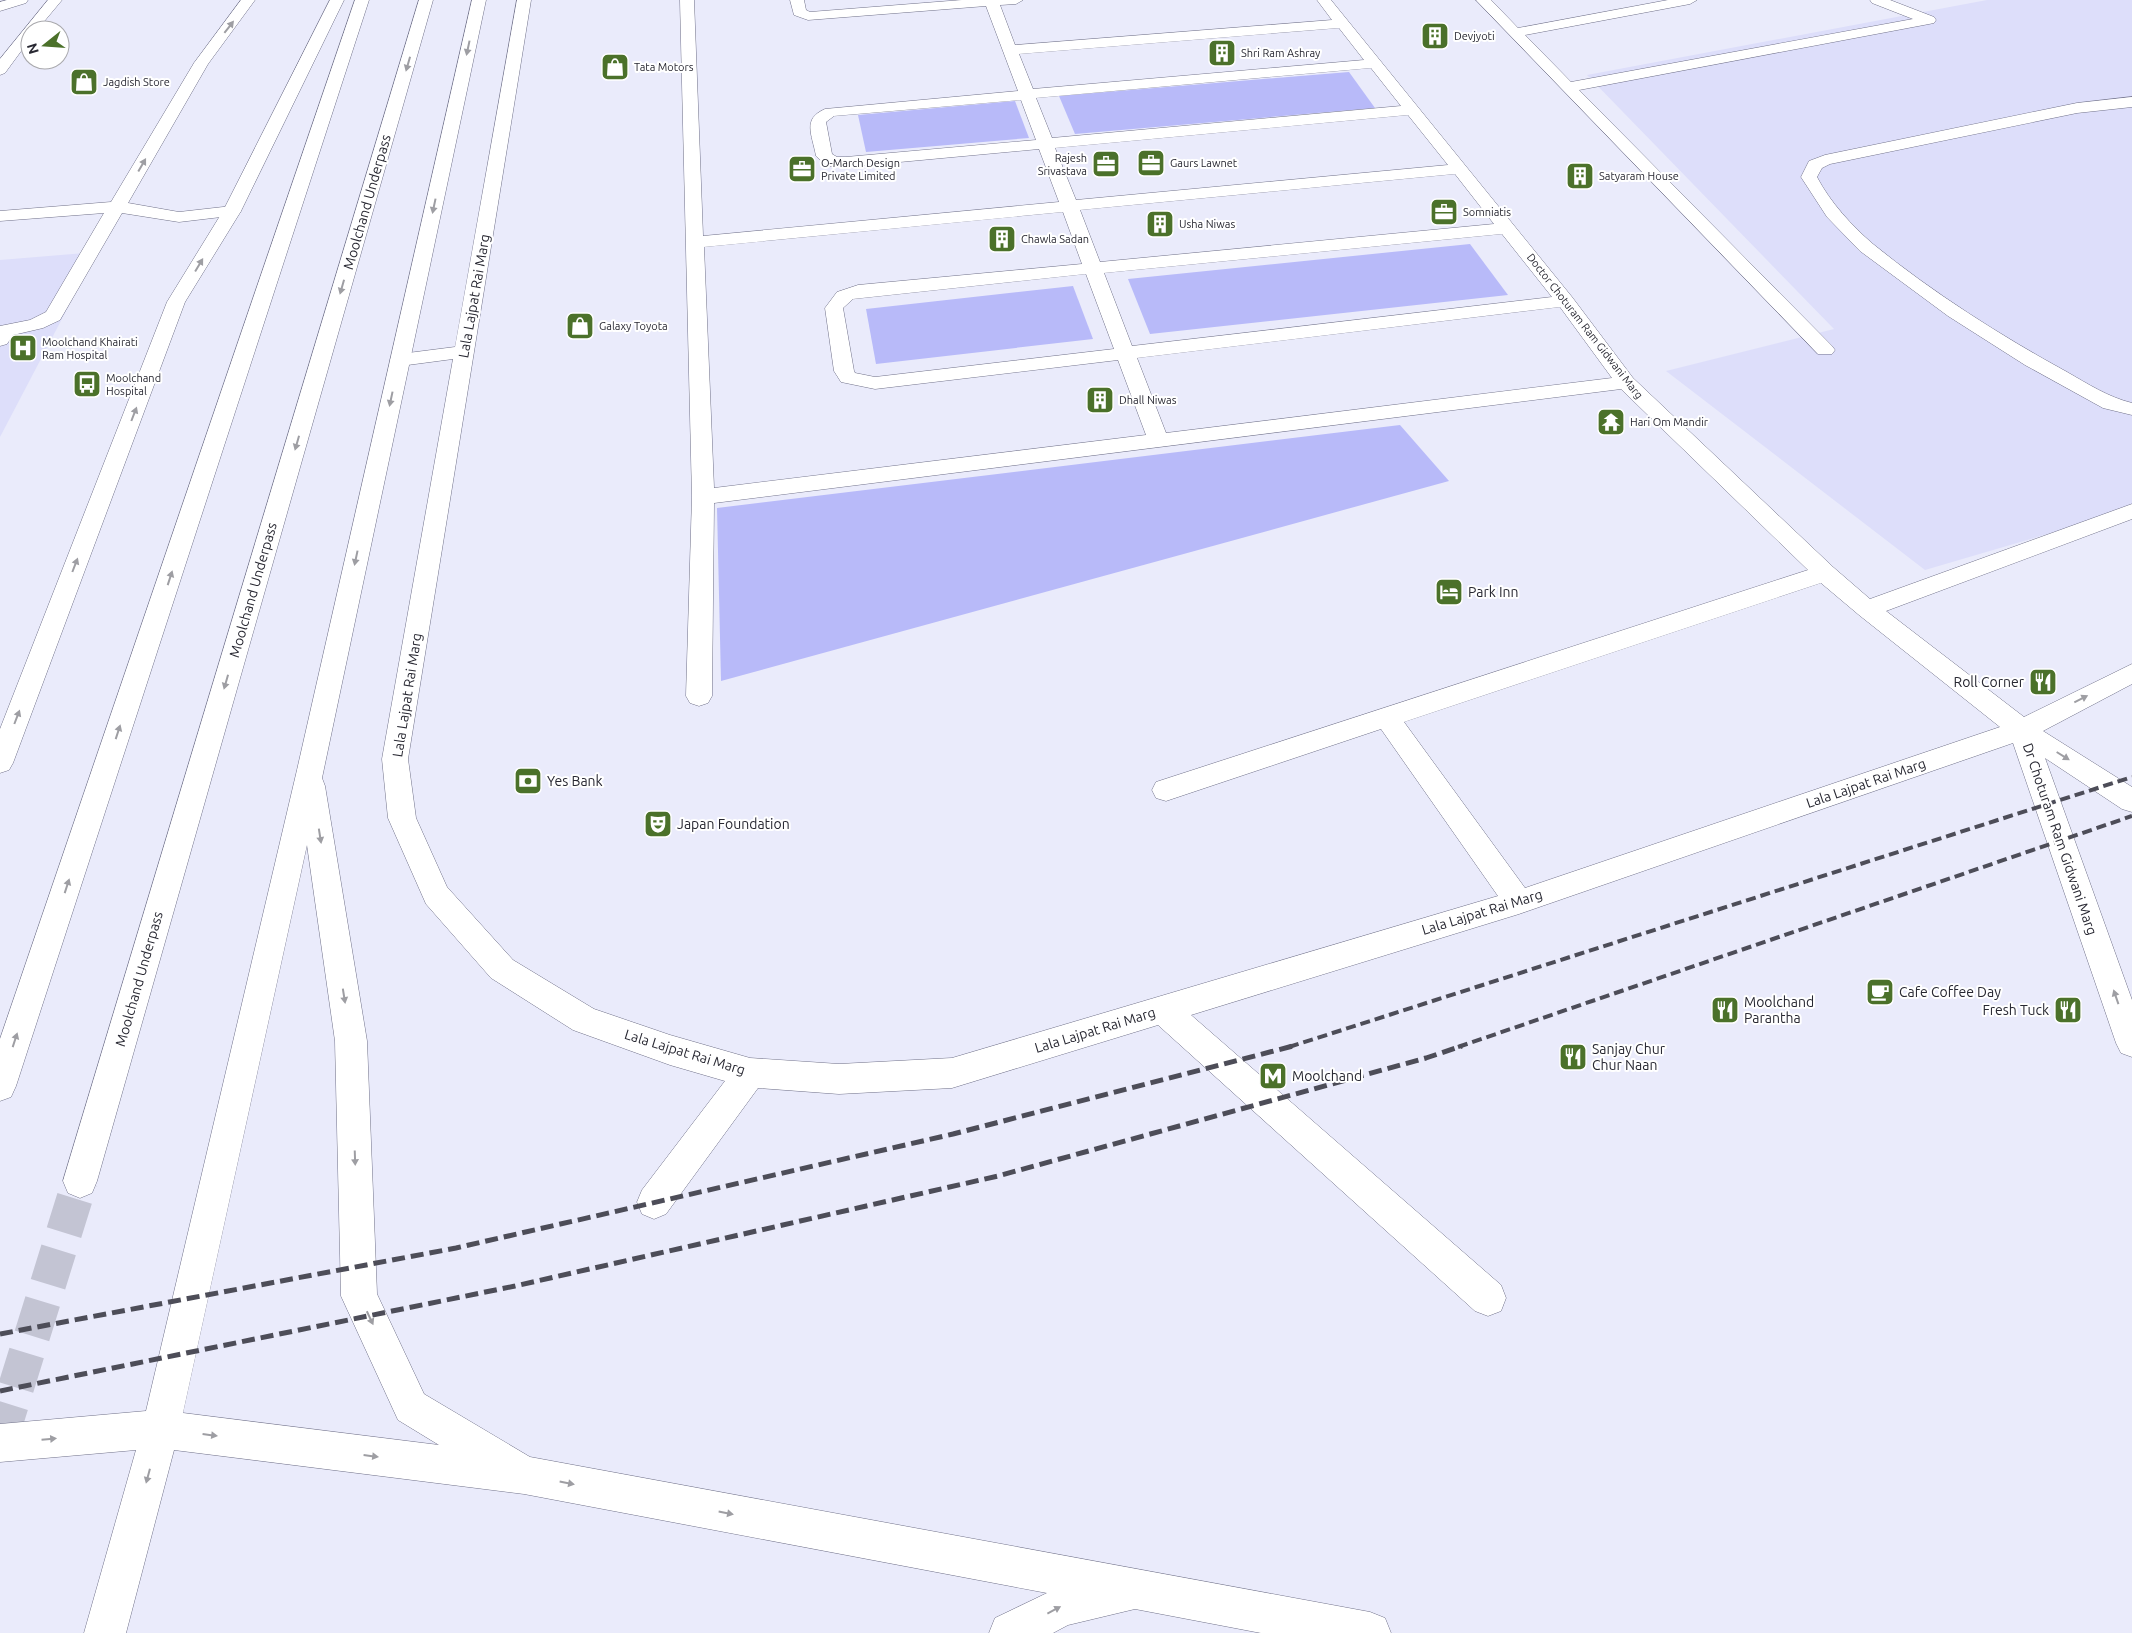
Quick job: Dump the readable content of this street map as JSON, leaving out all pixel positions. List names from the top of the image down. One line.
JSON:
{"streets":{"street":["Moolchand Underpass","Lala Lajpat Rai Marg","Doctor Choturam Ram Gidwani Marg","Dr Choturam Ram Gidwani Marg"]},"crossings":[["Lala Lajpat Rai Marg","Doctor Choturam Ram Gidwani Marg"],["Lala Lajpat Rai Marg","Dr Choturam Ram Gidwani Marg"],["Doctor Choturam Ram Gidwani Marg","Dr Choturam Ram Gidwani Marg"]],"places":{"building":["Devjyoti","Shri Ram Ashray","Satyaram House","Usha Niwas","Chawla Sadan","Dhall Niwas"],"shop":["Tata Motors","Jagdish Store","Galaxy Toyota"],"office":["Gaurs Lawnet","Rajesh Srivastava","O-March Design Private Limited","Somniatis"],"hospital":["Moolchand Khairati Ram Hospital"],"bus stop":["Moolchand Hospital"],"temple":["Hari Om Mandir"],"hotel":["Park Inn"],"restaurant":["Roll Corner","Moolchand Parantha","Fresh Tuck","Sanjay Chur Chur Naan"],"bank":["Yes Bank"],"theatre":["Japan Foundation"],"cafe":["Cafe Coffee Day"],"metro station":["Moolchand"]},"north":"left"}
